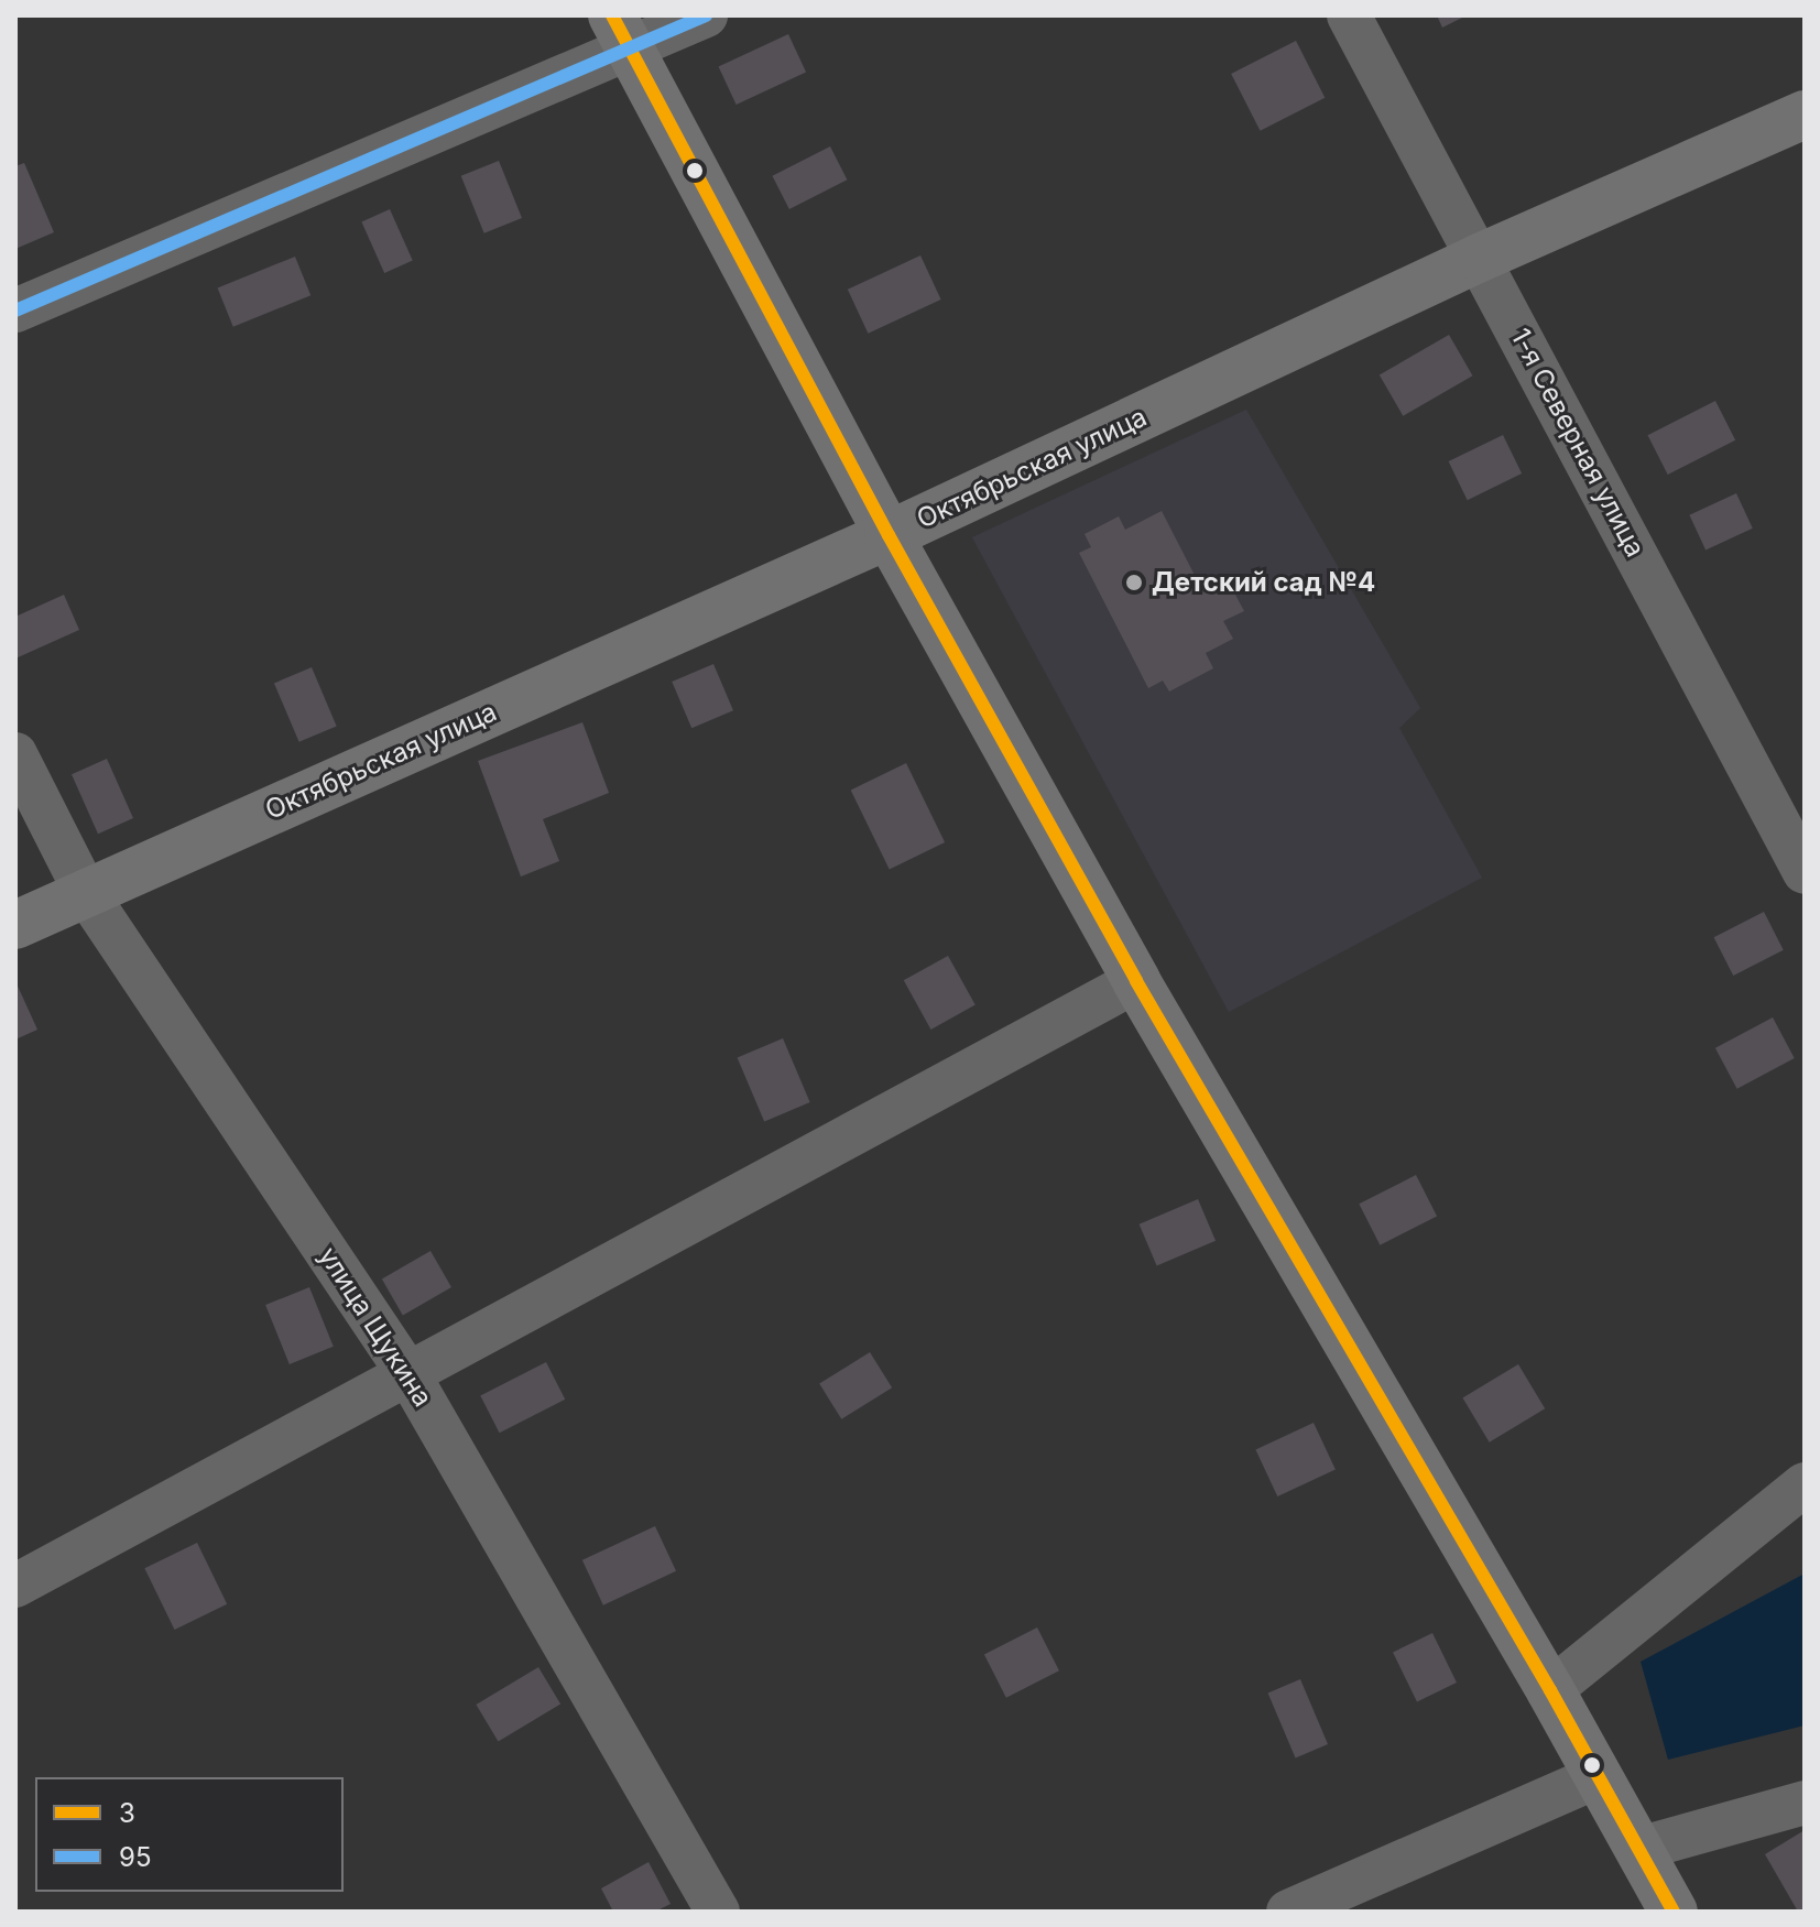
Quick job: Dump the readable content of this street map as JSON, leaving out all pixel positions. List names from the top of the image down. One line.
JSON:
{"streets":{"street":["1-я Северная улица","Октябрьская улица","улица Щукина"]},"crossings":[["1-я Северная улица","Октябрьская улица"],["Октябрьская улица","улица Щукина"]],"places":["Детский сад №4"],"lines":["transit line 3","transit line 95"],"legend":["3","95"]}
